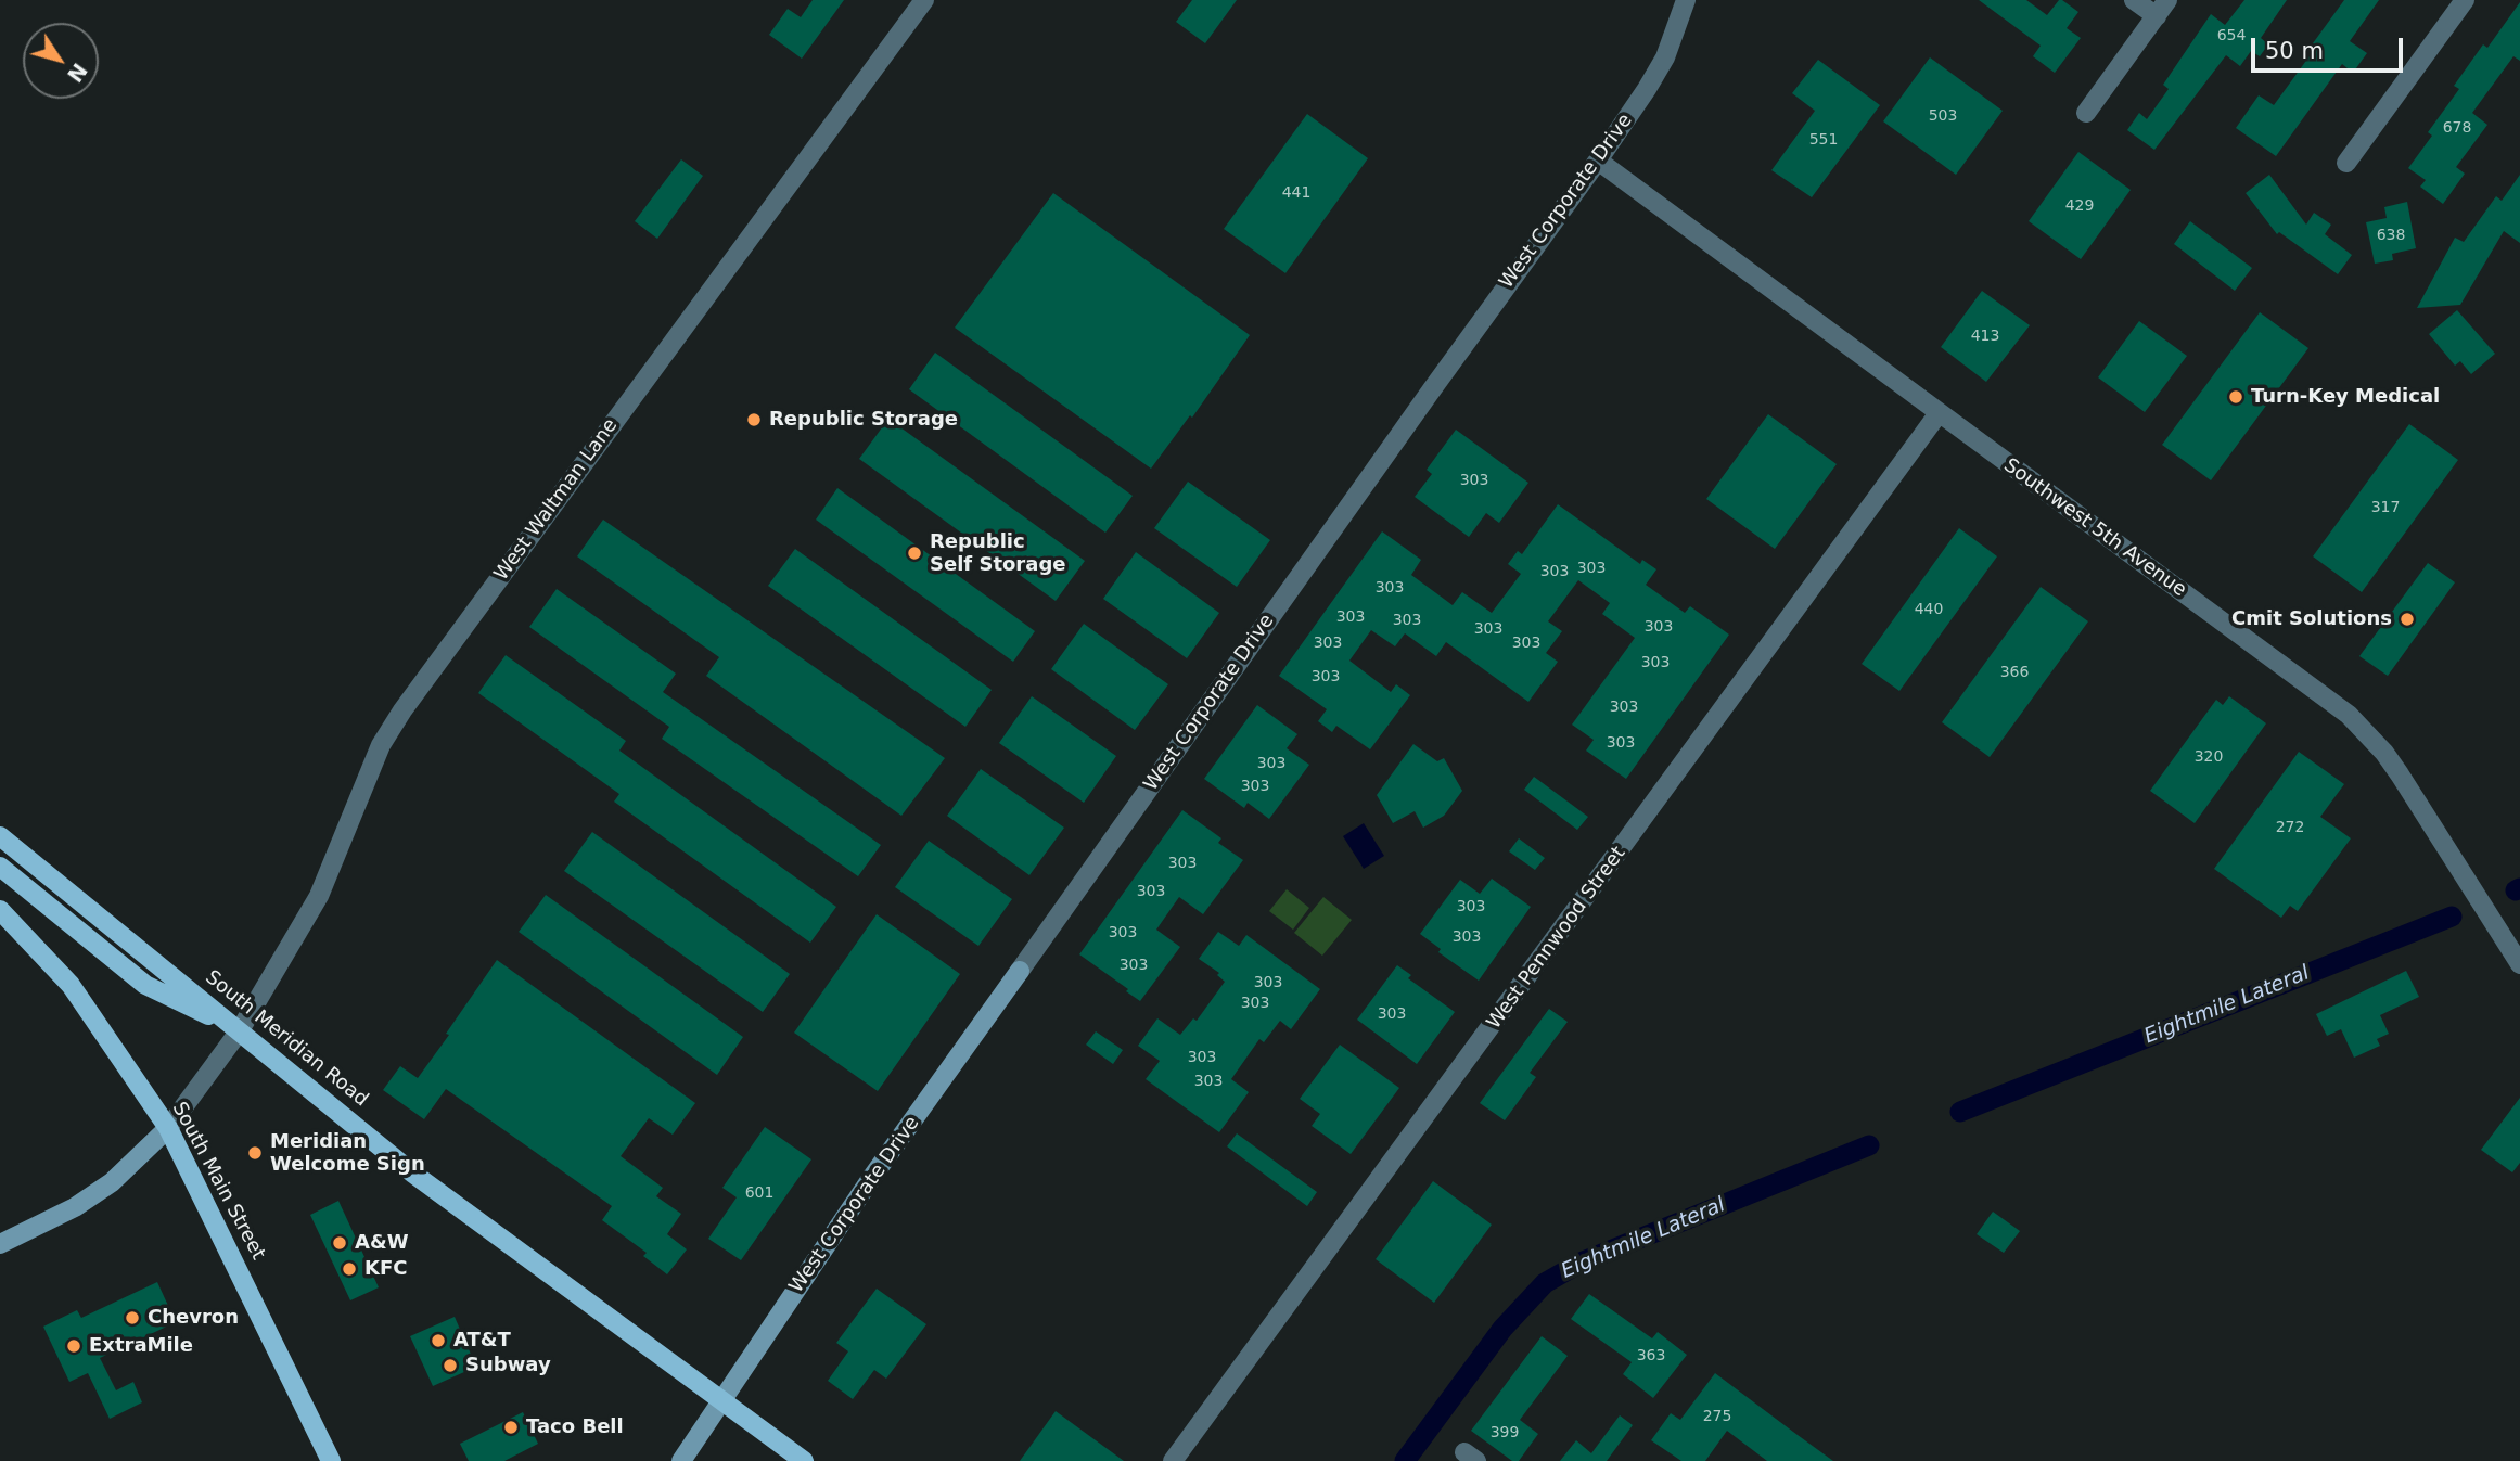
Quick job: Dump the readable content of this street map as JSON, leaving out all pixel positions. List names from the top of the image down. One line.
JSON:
{"streets":{"main road":["South Meridian Road","South Main Street"],"street":["West Corporate Drive","West Waltman Lane","Southwest 5th Avenue","West Pennwood Street"]},"crossings":[["West Corporate Drive","Southwest 5th Avenue"],["West Corporate Drive","South Meridian Road"],["West Waltman Lane","South Meridian Road"],["West Waltman Lane","South Main Street"],["Southwest 5th Avenue","West Pennwood Street"]],"water":["Eightmile Lateral"],"places":["Turn-Key Medical","Republic Storage","Republic Self Storage","Cmit Solutions","Meridian Welcome Sign","A&W","KFC","Chevron","AT&T","ExtraMile","Subway","Taco Bell"],"house_numbers":["654","503","678","551","441","429","638","413","303","317","303","303","303","440","303","303","303","303","303","303","303","366","303","303","303","320","303","303","272","303","303","303","303","303","303","303","303","303","303","303","601","363","275","399"],"scale_bar":"50 m","north":"bottom right"}
